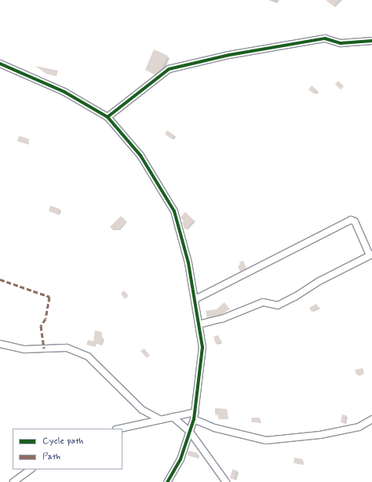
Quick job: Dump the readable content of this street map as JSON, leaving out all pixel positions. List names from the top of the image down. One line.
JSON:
{"legend":["Cycle path","Path"]}
